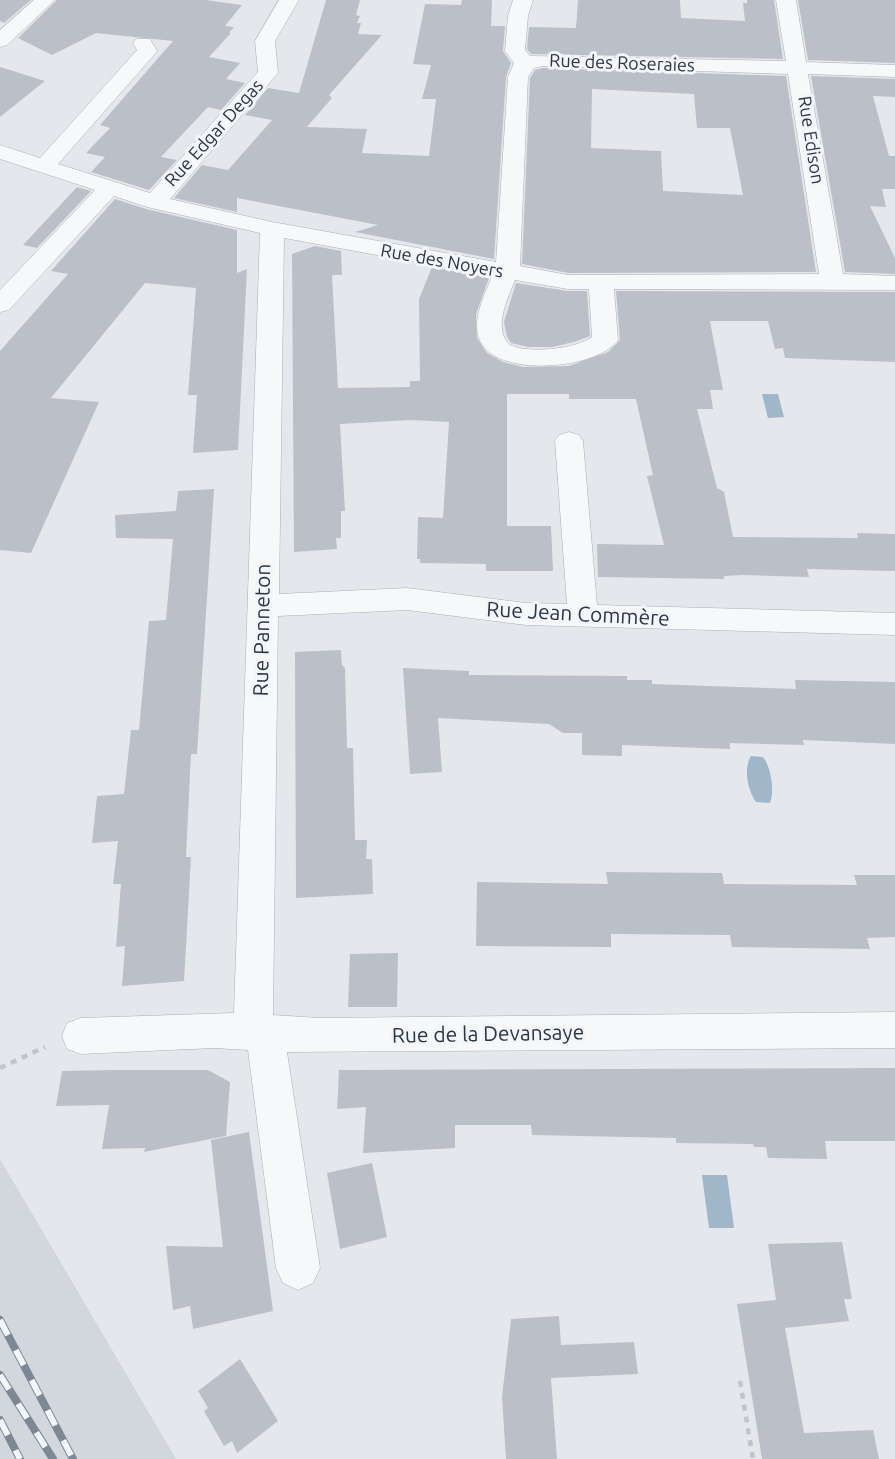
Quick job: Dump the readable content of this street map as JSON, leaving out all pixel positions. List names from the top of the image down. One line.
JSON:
{"streets":{"street":["Rue des Roseraies","Rue Edgar Degas","Rue Edison","Rue des Noyers","Rue Jean Commère","Rue Panneton","Rue de la Devansaye"]},"crossings":[["Rue des Roseraies","Rue Edison"],["Rue des Roseraies","Rue des Noyers"],["Rue Edgar Degas","Rue des Noyers"],["Rue Edison","Rue des Noyers"],["Rue des Noyers","Rue Panneton"],["Rue Jean Commère","Rue Panneton"],["Rue Panneton","Rue de la Devansaye"]]}
